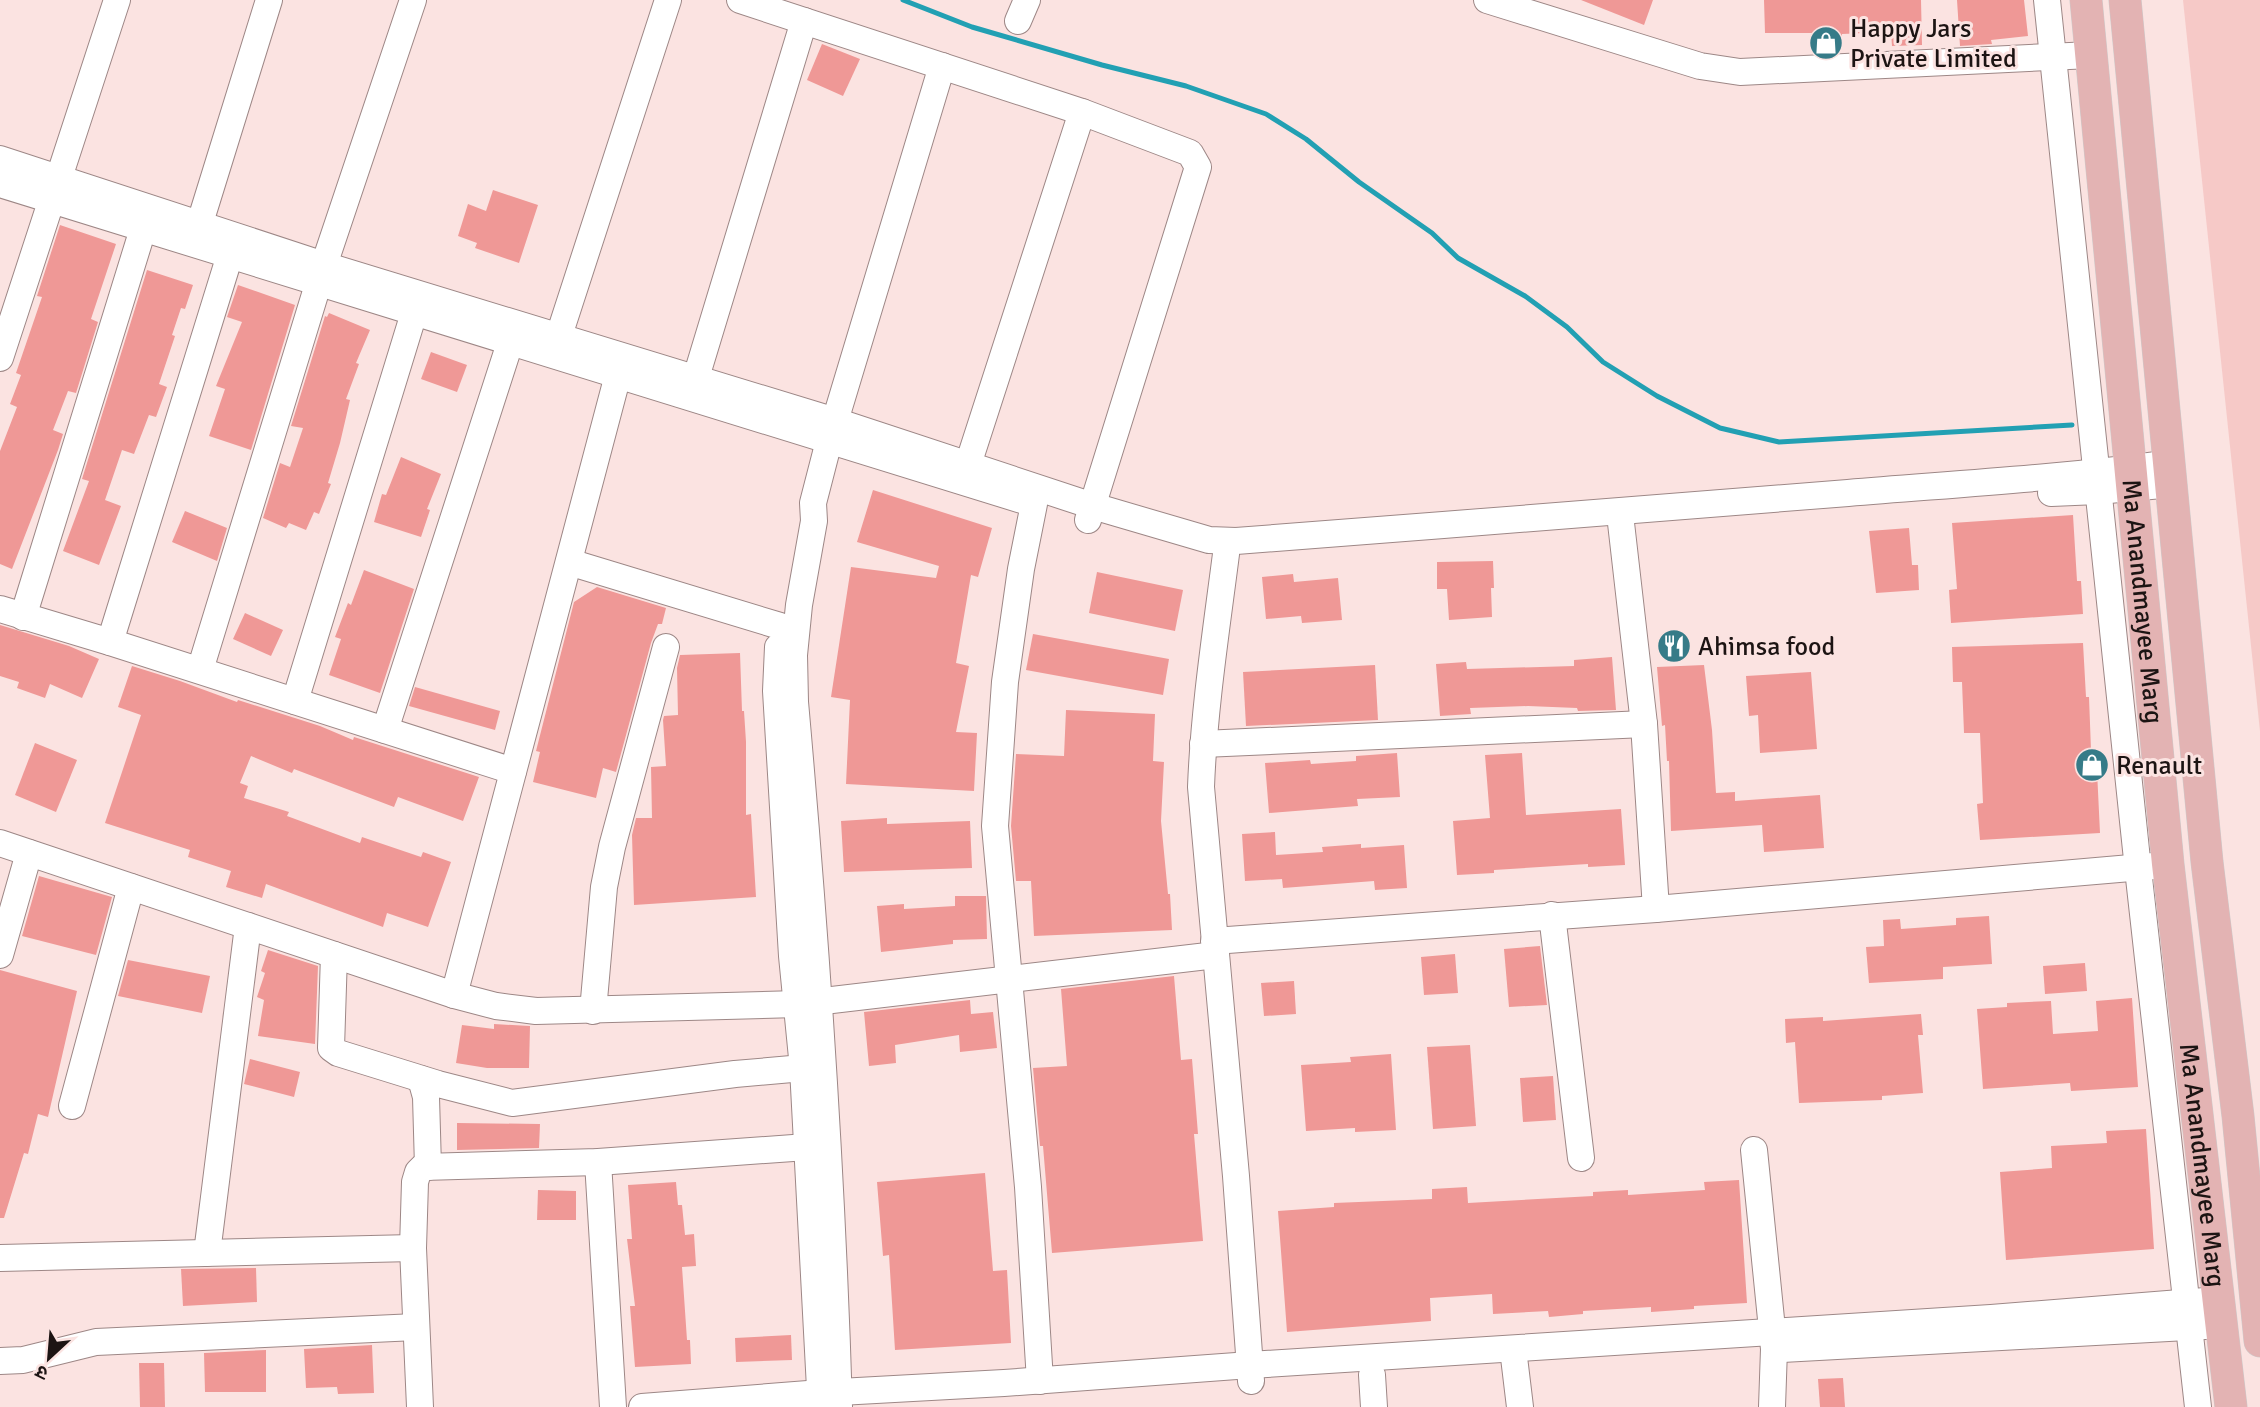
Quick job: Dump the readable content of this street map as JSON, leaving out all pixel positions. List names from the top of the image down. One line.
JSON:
{"streets":{"main road":["Ma Anandmayee Marg"]},"places":{"shop":["Happy Jars Private Limited","Renault"],"restaurant":["Ahimsa food"]},"north":"bottom left"}
